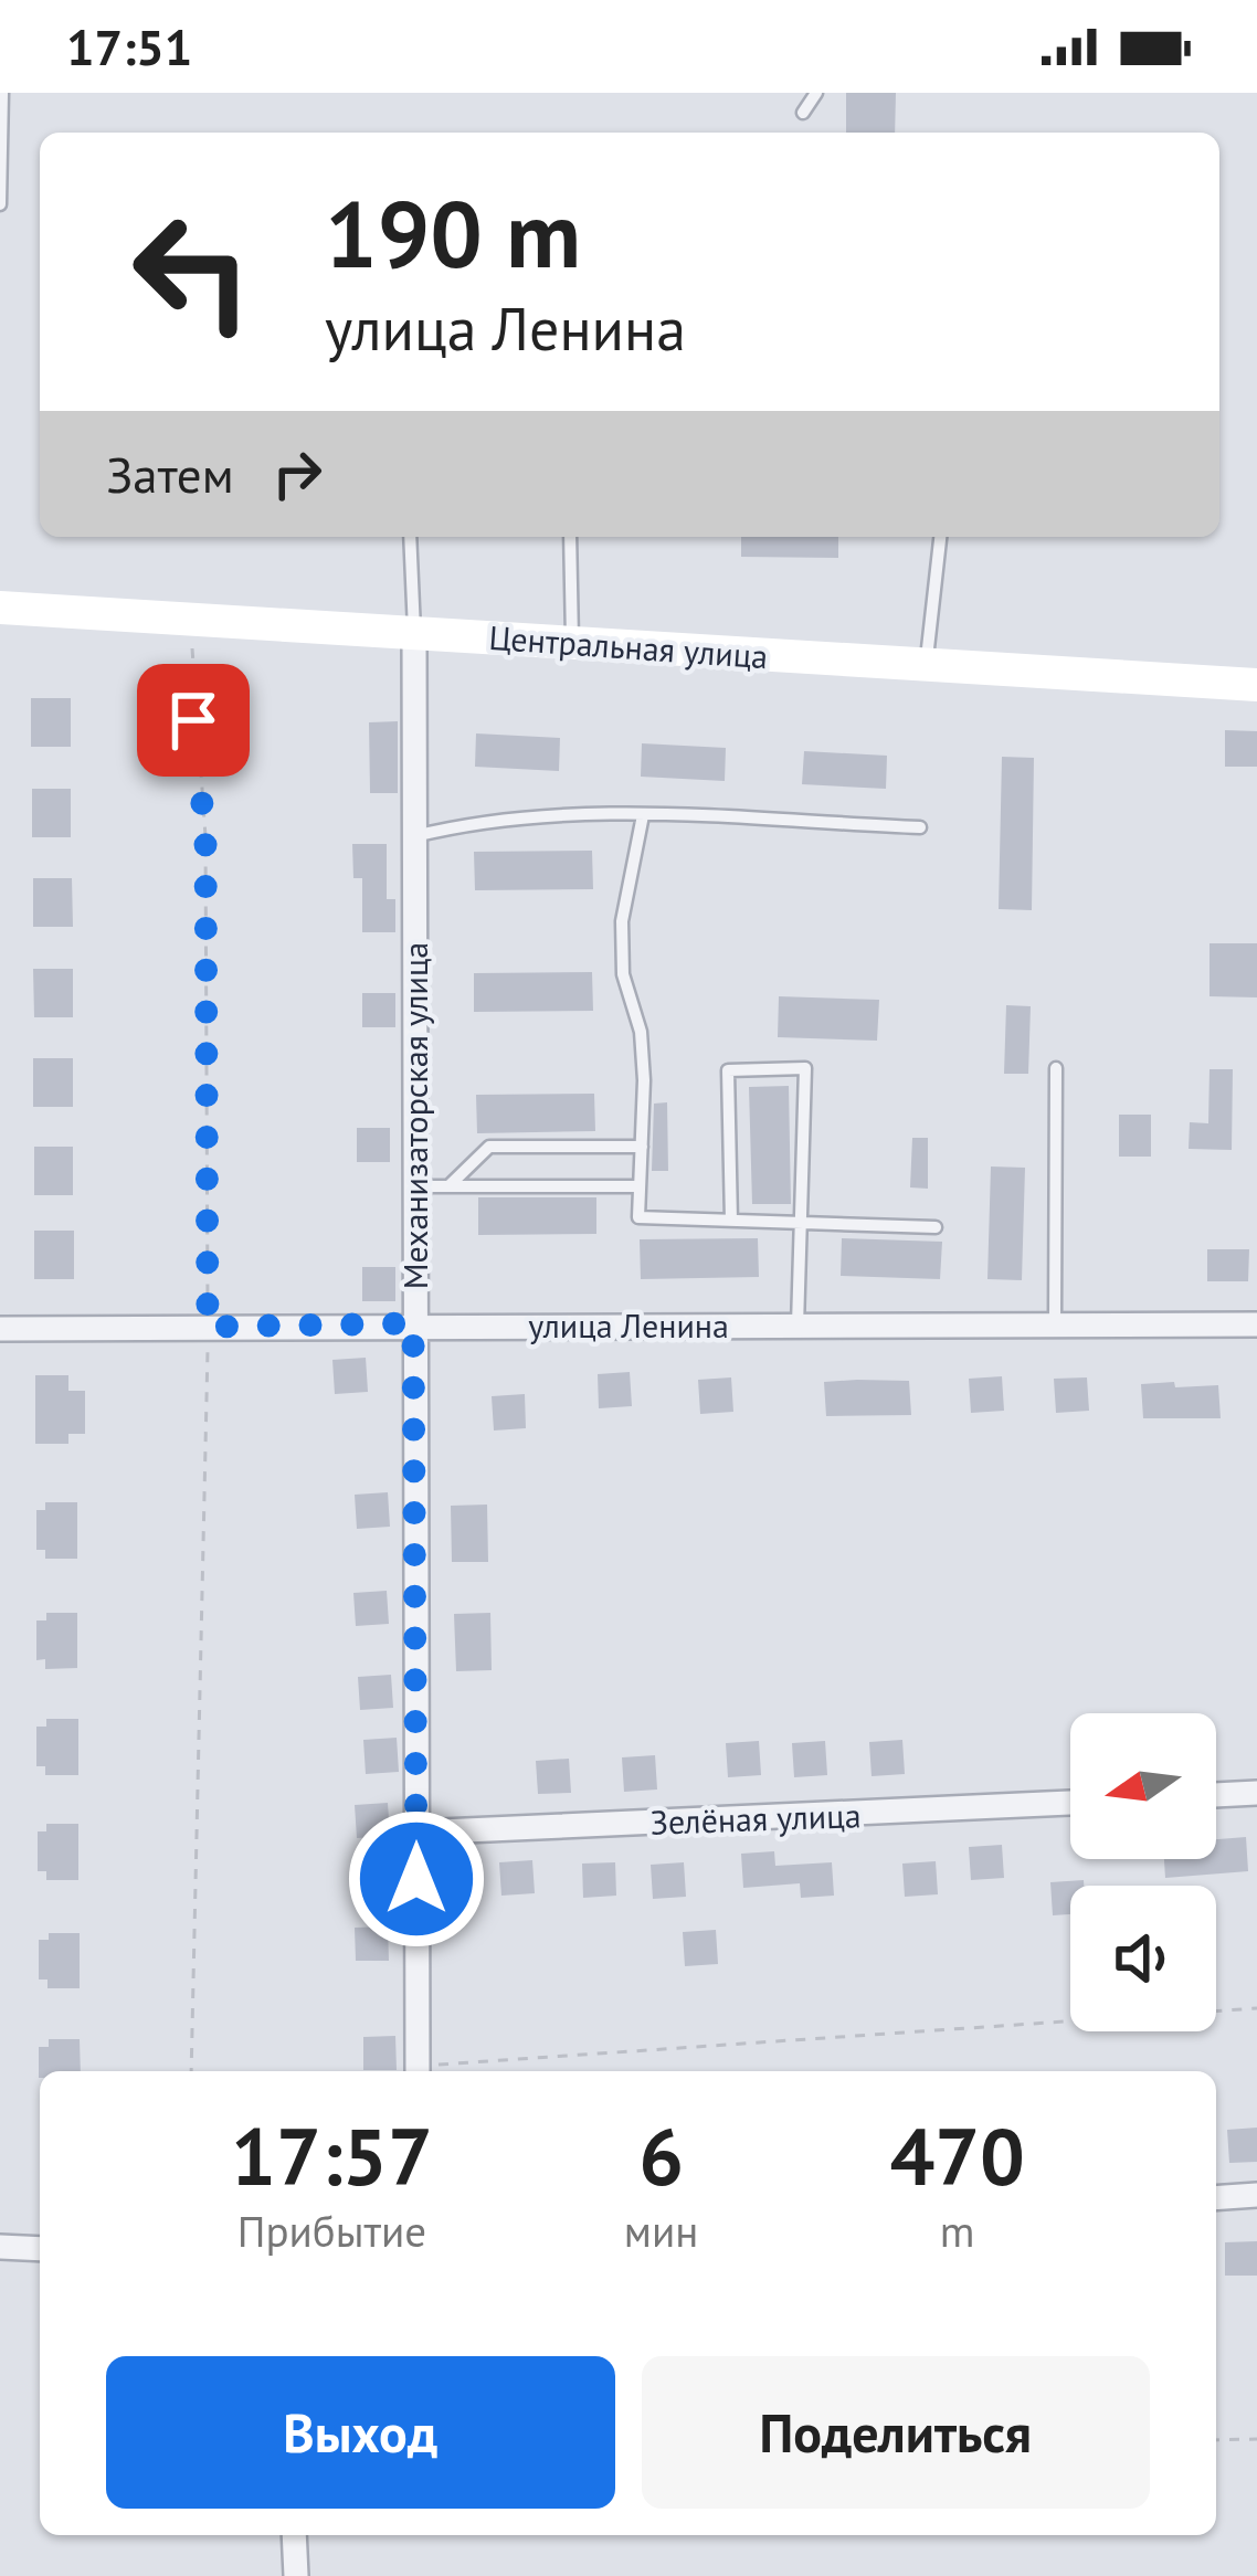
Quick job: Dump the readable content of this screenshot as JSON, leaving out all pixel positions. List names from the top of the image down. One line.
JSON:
{"streets":{"street":["Центральная улица","Механизаторская улица","улица Ленина","Зелёная улица"]},"crossings":[["Центральная улица","Механизаторская улица"],["Механизаторская улица","улица Ленина"],["Механизаторская улица","Зелёная улица"]],"north":"left","page":{"status":"17:51","turn":["190 m","улица Ленина"],"then":"Затем","eta":["17:57","Прибытие","6","мин","470","m"],"buttons":["Выход","Поделиться"]}}
